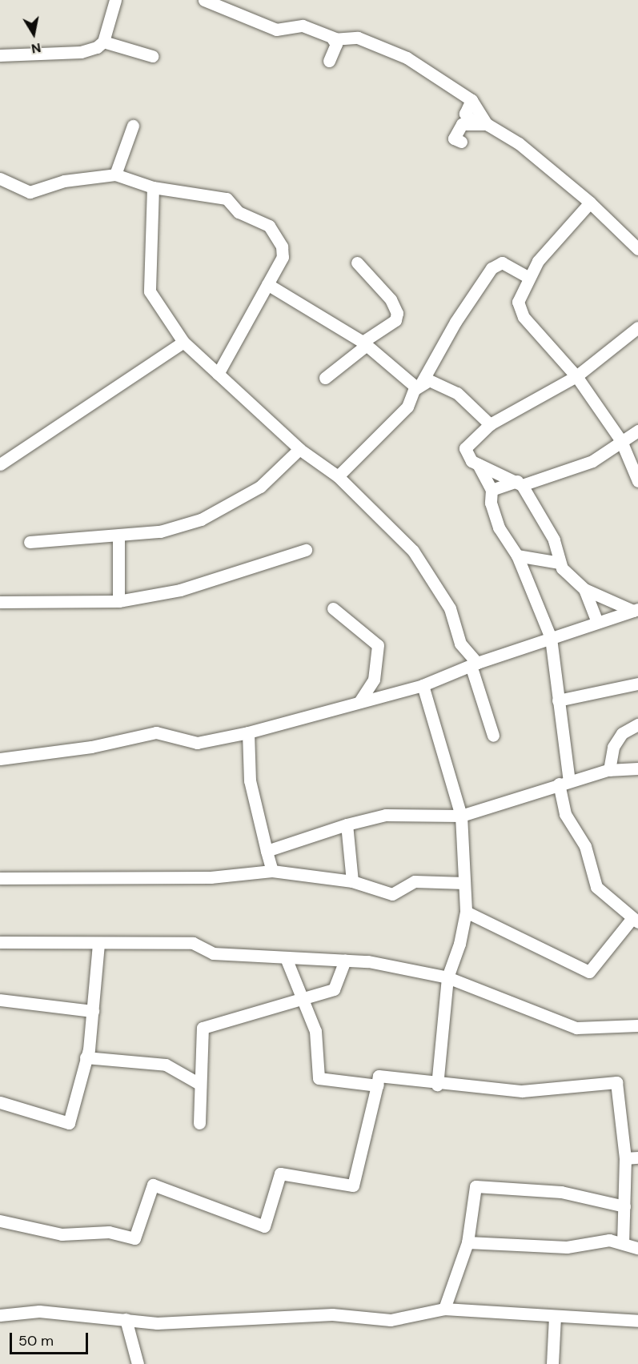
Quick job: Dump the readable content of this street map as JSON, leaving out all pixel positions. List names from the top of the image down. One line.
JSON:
{"scale_bar":"50 m","north":"bottom"}
